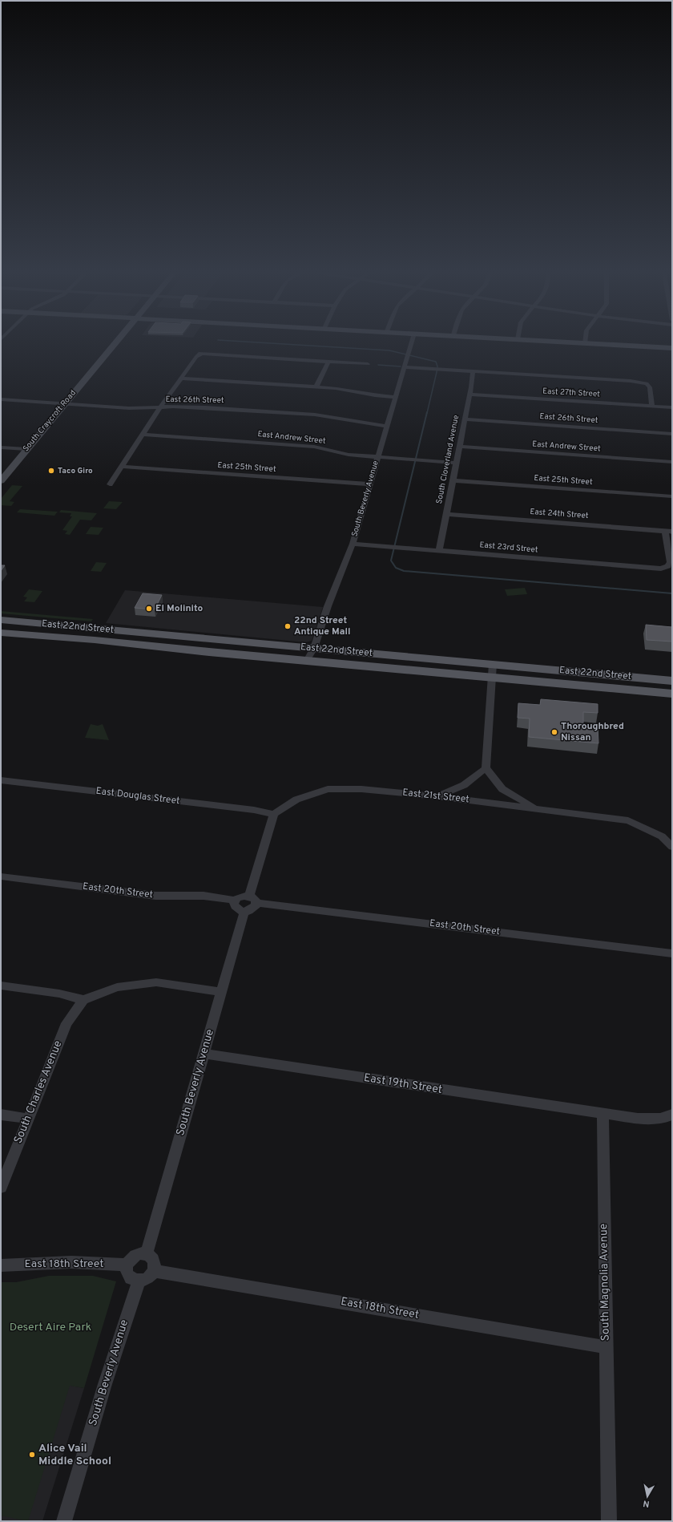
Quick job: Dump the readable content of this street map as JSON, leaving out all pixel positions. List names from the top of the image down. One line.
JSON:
{"streets":{"main road":["East 22nd Street"],"street":["East 27th Street","East 26th Street","South Craycroft Road","East Andrew Street","South Cloverland Avenue","East 25th Street","South Beverly Avenue","East 24th Street","East 23rd Street","East Douglas Street","East 21st Street","East 20th Street","East 19th Street","South Charles Avenue","East 18th Street","South Magnolia Avenue"]},"crossings":[["East 27th Street","South Cloverland Avenue"],["East 26th Street","South Craycroft Road"],["East 26th Street","South Cloverland Avenue"],["East 26th Street","South Beverly Avenue"],["East Andrew Street","South Cloverland Avenue"],["East Andrew Street","South Beverly Avenue"],["South Cloverland Avenue","East 25th Street"],["South Cloverland Avenue","East 24th Street"],["South Cloverland Avenue","East 23rd Street"],["East 25th Street","South Beverly Avenue"],["South Beverly Avenue","East 23rd Street"],["South Beverly Avenue","East 22nd Street"],["South Beverly Avenue","East 20th Street"],["South Beverly Avenue","East 19th Street"],["South Beverly Avenue","East 18th Street"],["East Douglas Street","East 21st Street"],["East 19th Street","South Magnolia Avenue"],["East 18th Street","South Magnolia Avenue"]],"parks":["Desert Aire Park"],"places":["Taco Giro","El Molinito","22nd Street Antique Mall","Thoroughbred Nissan","Alice Vail Middle School"],"north":"bottom"}
